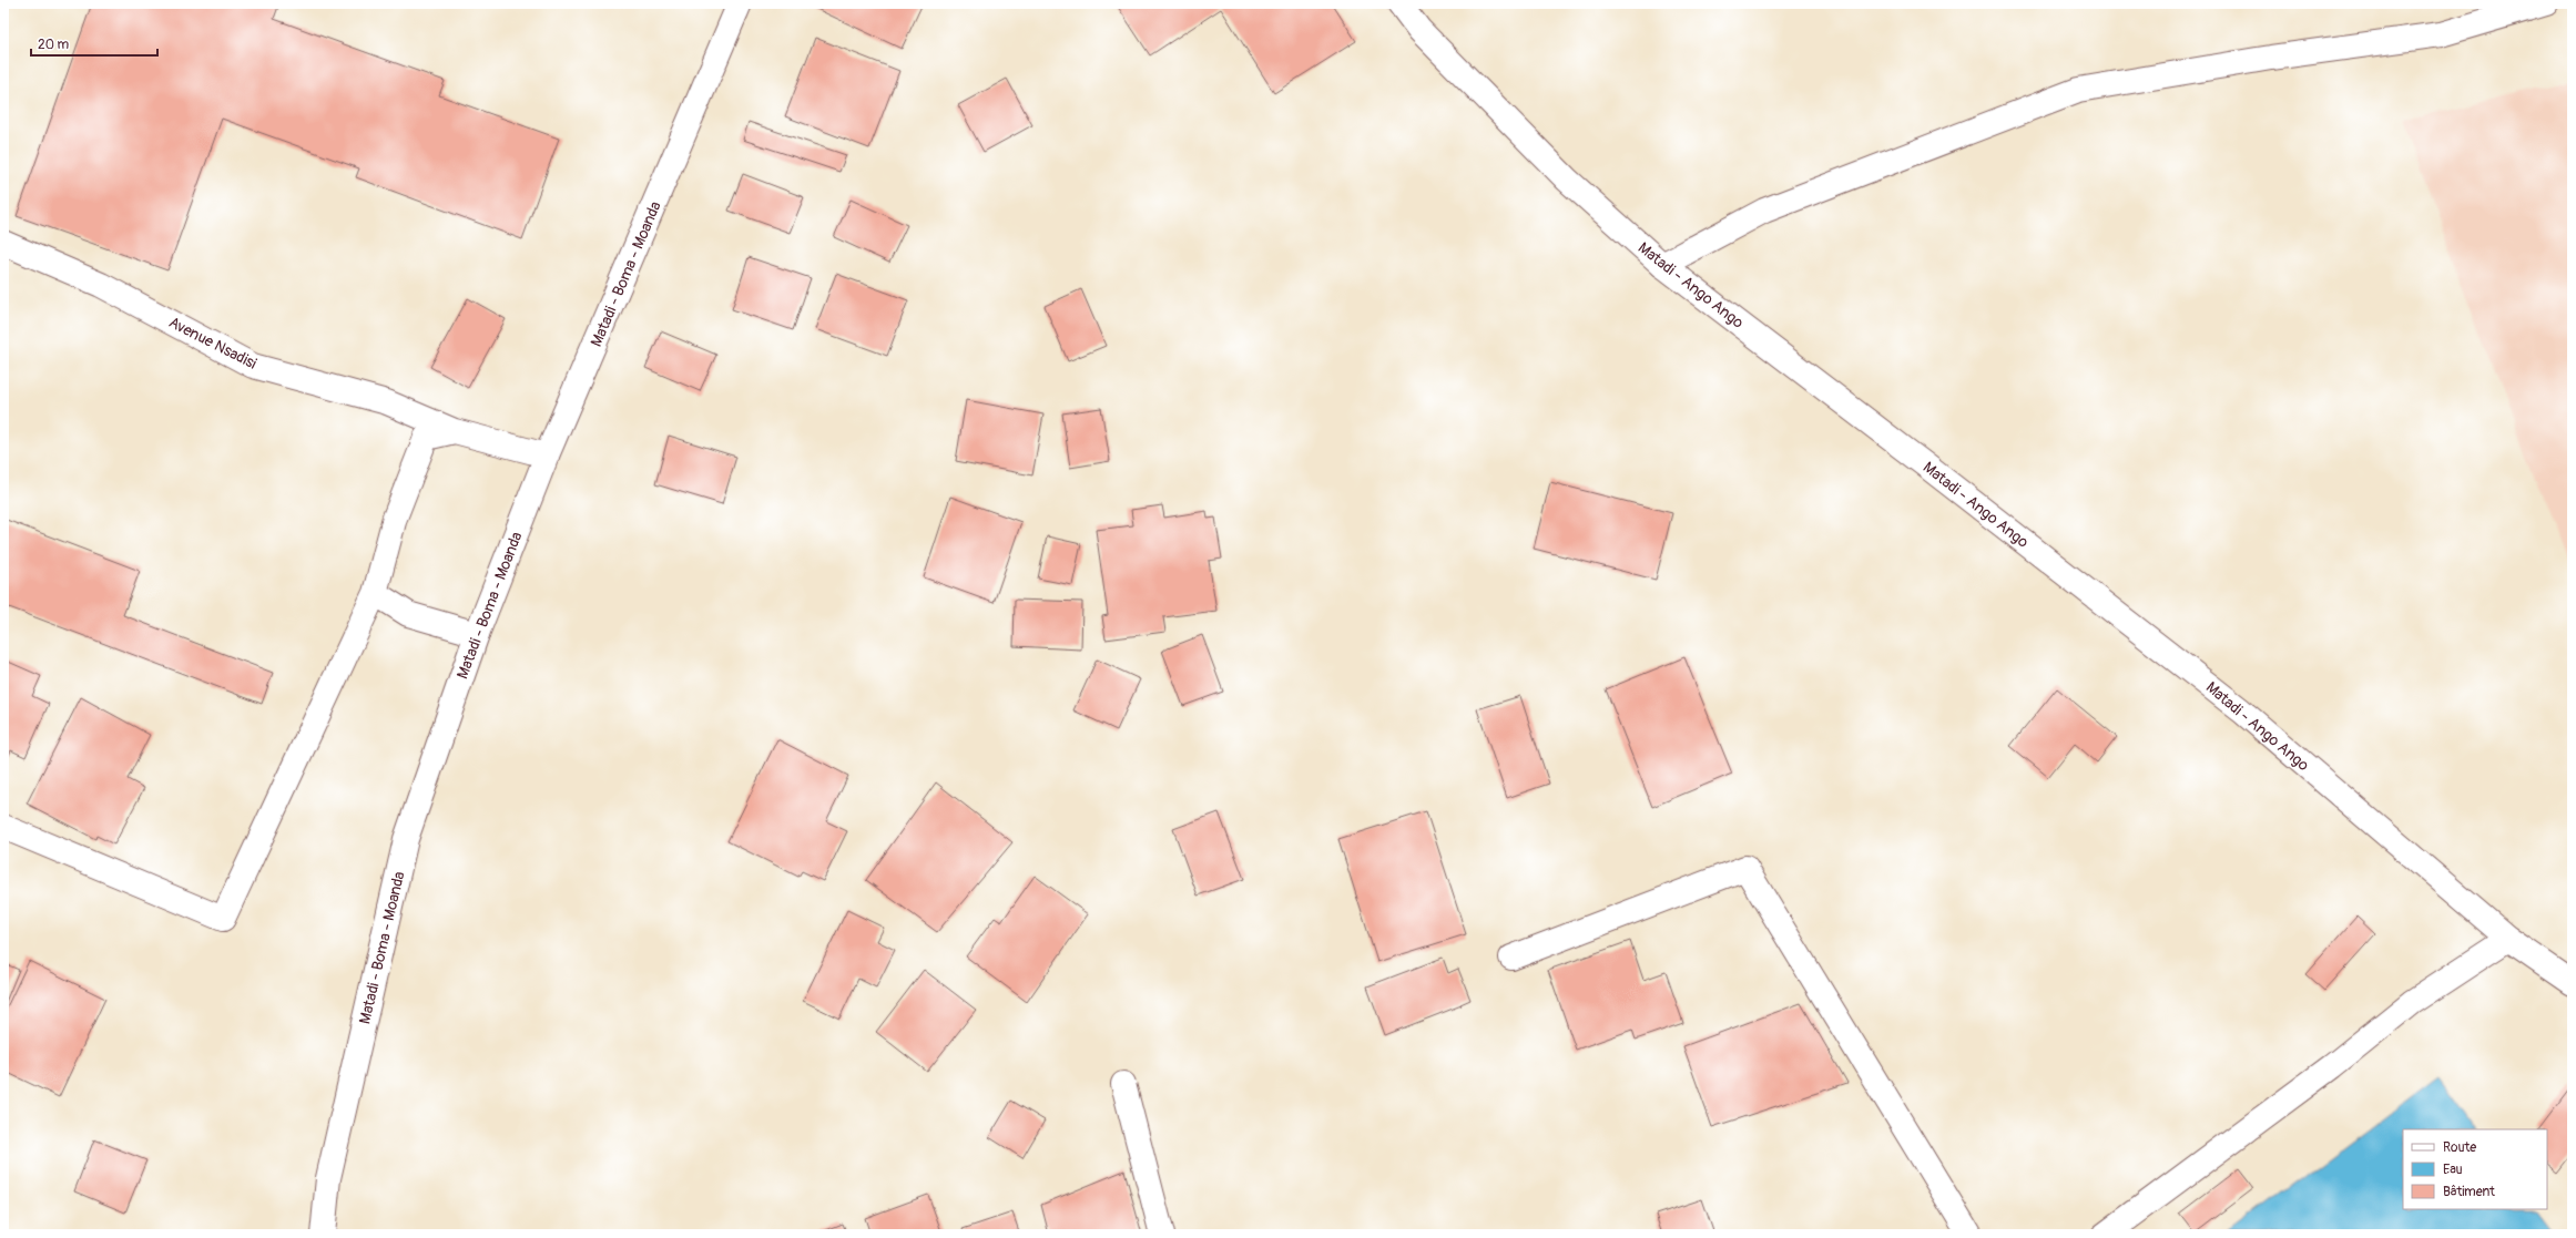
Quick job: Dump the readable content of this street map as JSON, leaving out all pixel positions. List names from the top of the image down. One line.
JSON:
{"streets":{"main road":["Matadi - Boma - Moanda","Matadi - Ango Ango","Avenue Nsadisi"]},"crossings":[["Matadi - Boma - Moanda","Avenue Nsadisi"]],"legend":["Route","Eau","Bâtiment"],"scale_bar":"20 m"}
